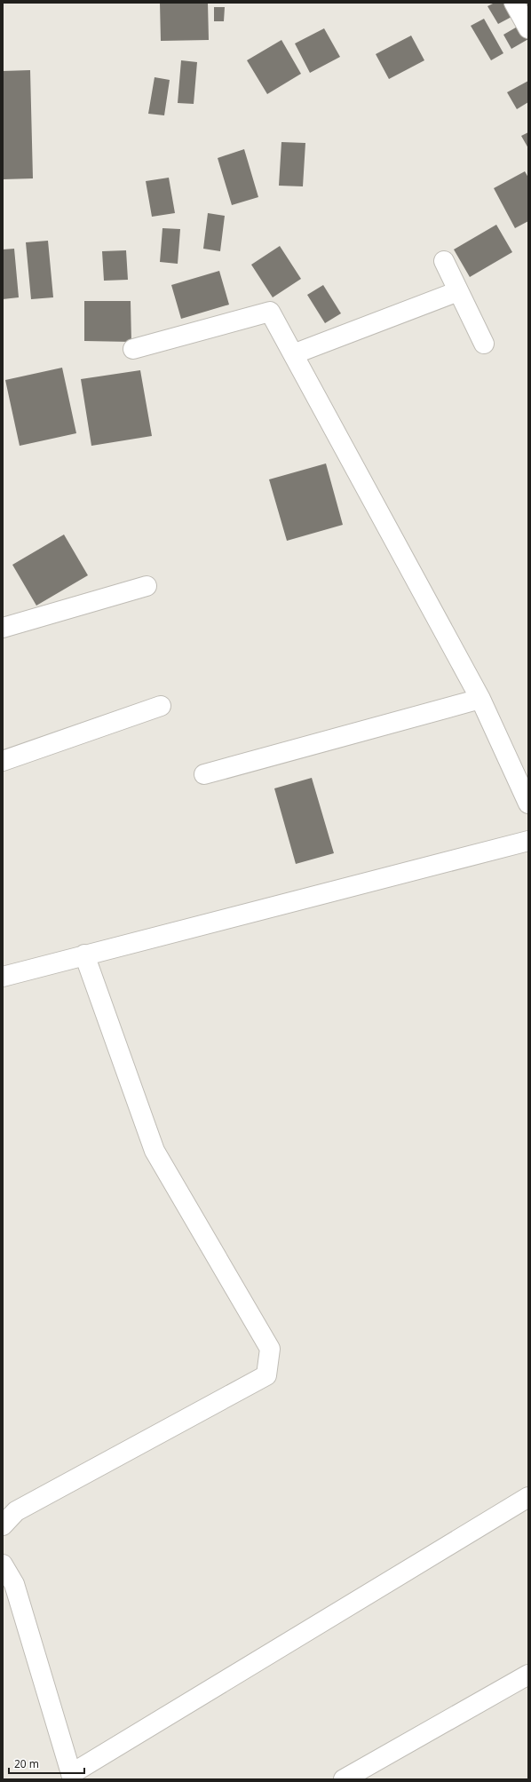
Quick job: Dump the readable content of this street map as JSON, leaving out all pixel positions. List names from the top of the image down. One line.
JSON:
{"scale_bar":"20 m"}
